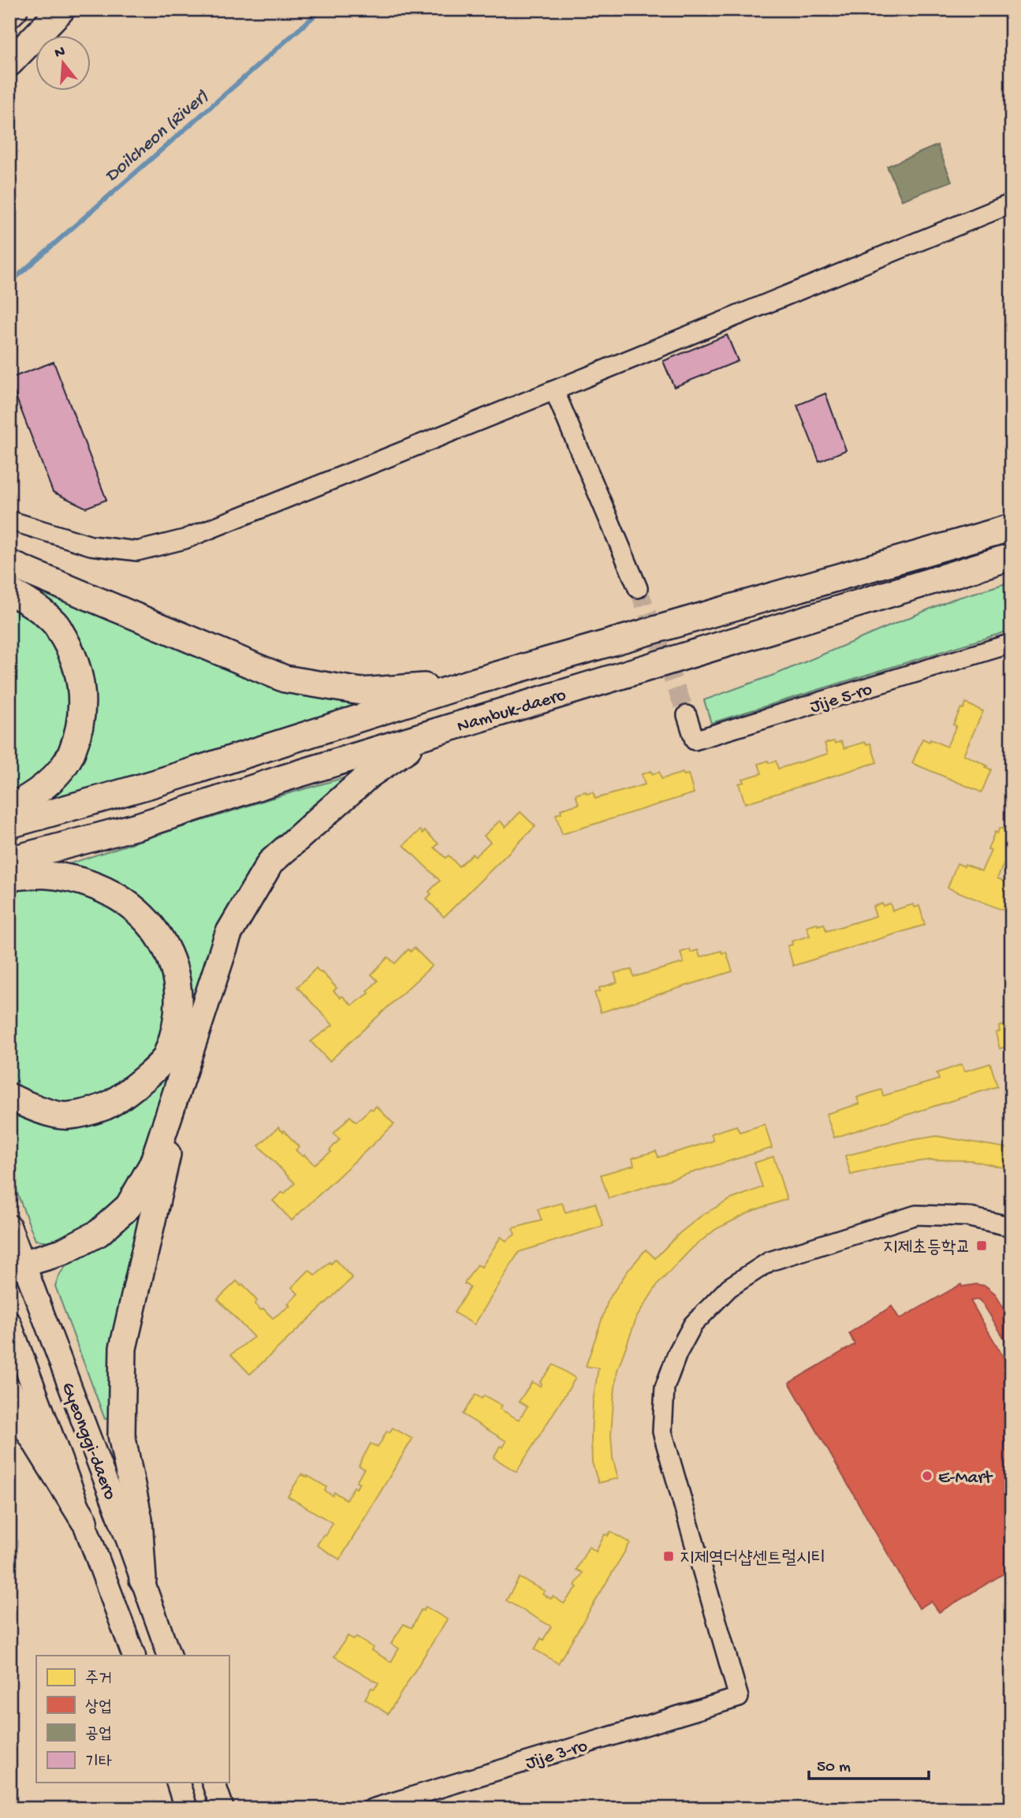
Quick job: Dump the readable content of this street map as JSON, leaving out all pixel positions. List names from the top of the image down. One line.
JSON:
{"streets":{"highway":["Nambuk-daero"],"main road":["Gyeonggi-daero"],"street":["Jije 5-ro","Jije 3-ro"]},"water":["Doilcheon (River)"],"places":{"transit":["지제초등학교","지제역더샵센트럴시티"],"other":["E-Mart"]},"legend":["주거","상업","공업","기타"],"scale_bar":"50 m","north":"top"}
